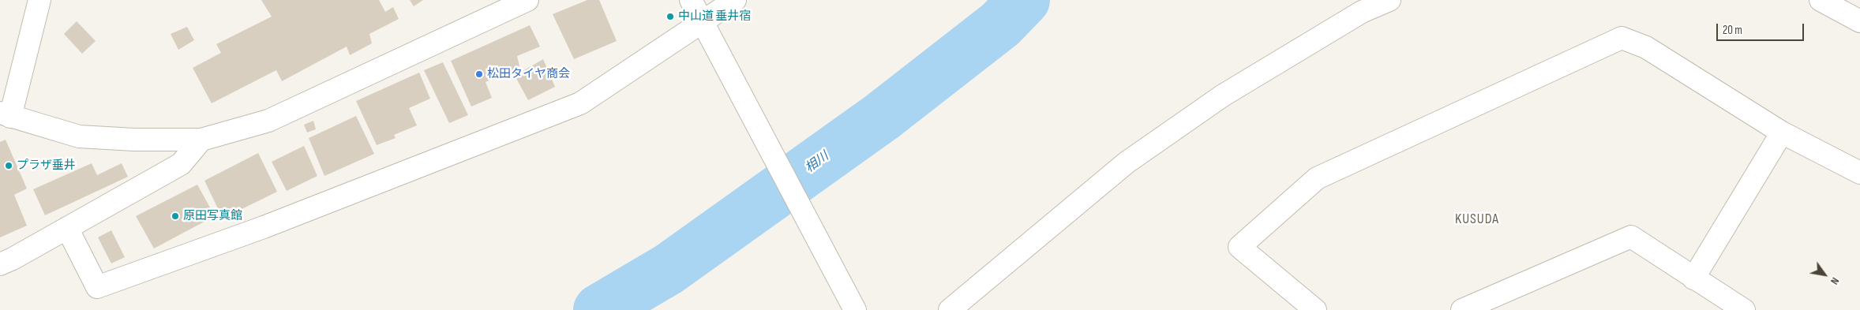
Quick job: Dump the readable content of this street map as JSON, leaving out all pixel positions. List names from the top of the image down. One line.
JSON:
{"districts":["KUSUDA"],"water":["相川"],"places":["中山道 垂井宿","松田タイヤ商会","プラザ垂井","原田写真館"],"scale_bar":"20 m","north":"bottom right"}
